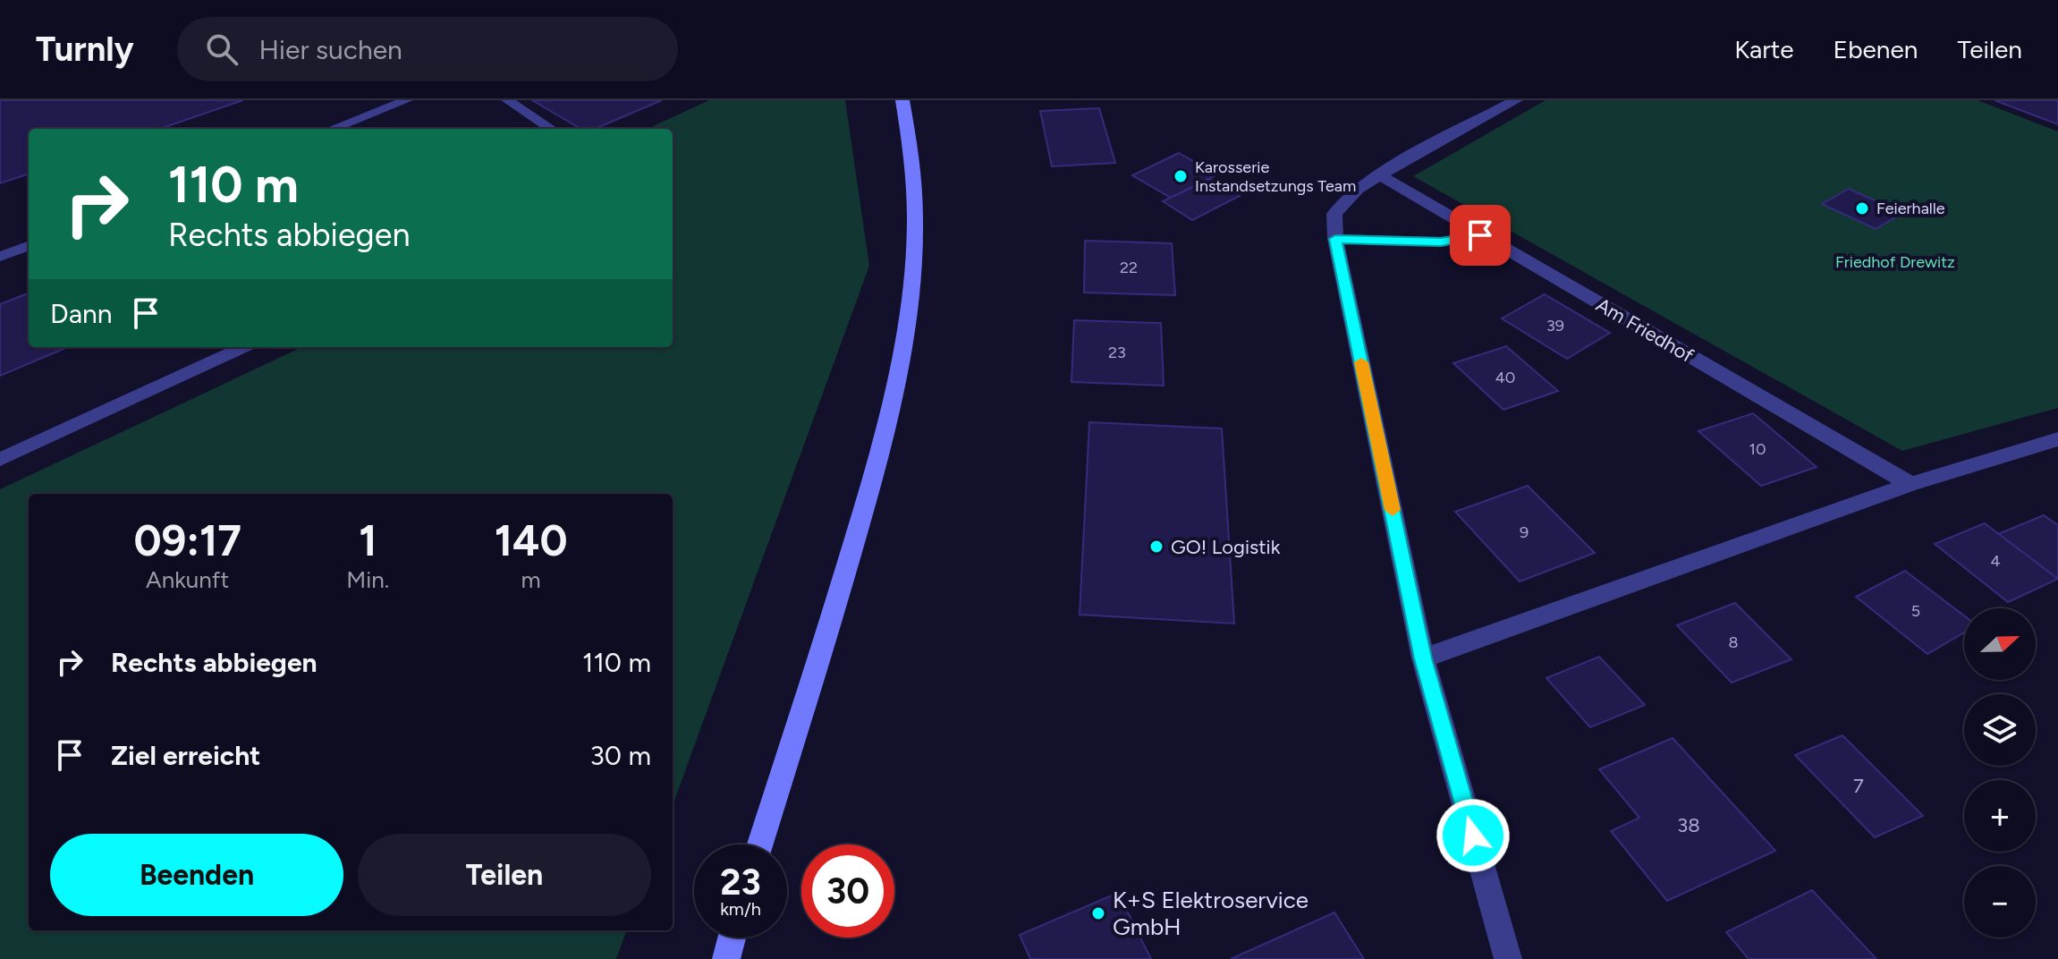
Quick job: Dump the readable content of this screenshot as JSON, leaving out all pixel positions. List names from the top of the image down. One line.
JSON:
{"streets":{"street":["Am Friedhof"]},"parks":["Friedhof Drewitz"],"places":["Karosserie Instandsetzungs Team","Feierhalle","GO! Logistik","K+S Elektroservice GmbH"],"house_numbers":["22","39","23","40","10","9","4","5","8","7","38"],"north":"right","page":{"header":"Turnly","search":"Hier suchen","nav":["Karte","Ebenen","Teilen"],"turn":["110 m","Rechts abbiegen"],"then":"Dann","eta":["09:17","Ankunft","1","Min.","140","m"],"map_buttons":["+","−"],"list":[{"name":"Rechts abbiegen","value":"110 m"},{"name":"Ziel erreicht","value":"30 m"}],"buttons":["Beenden","Teilen"],"speed":"23 km/h","limit":"30"}}
